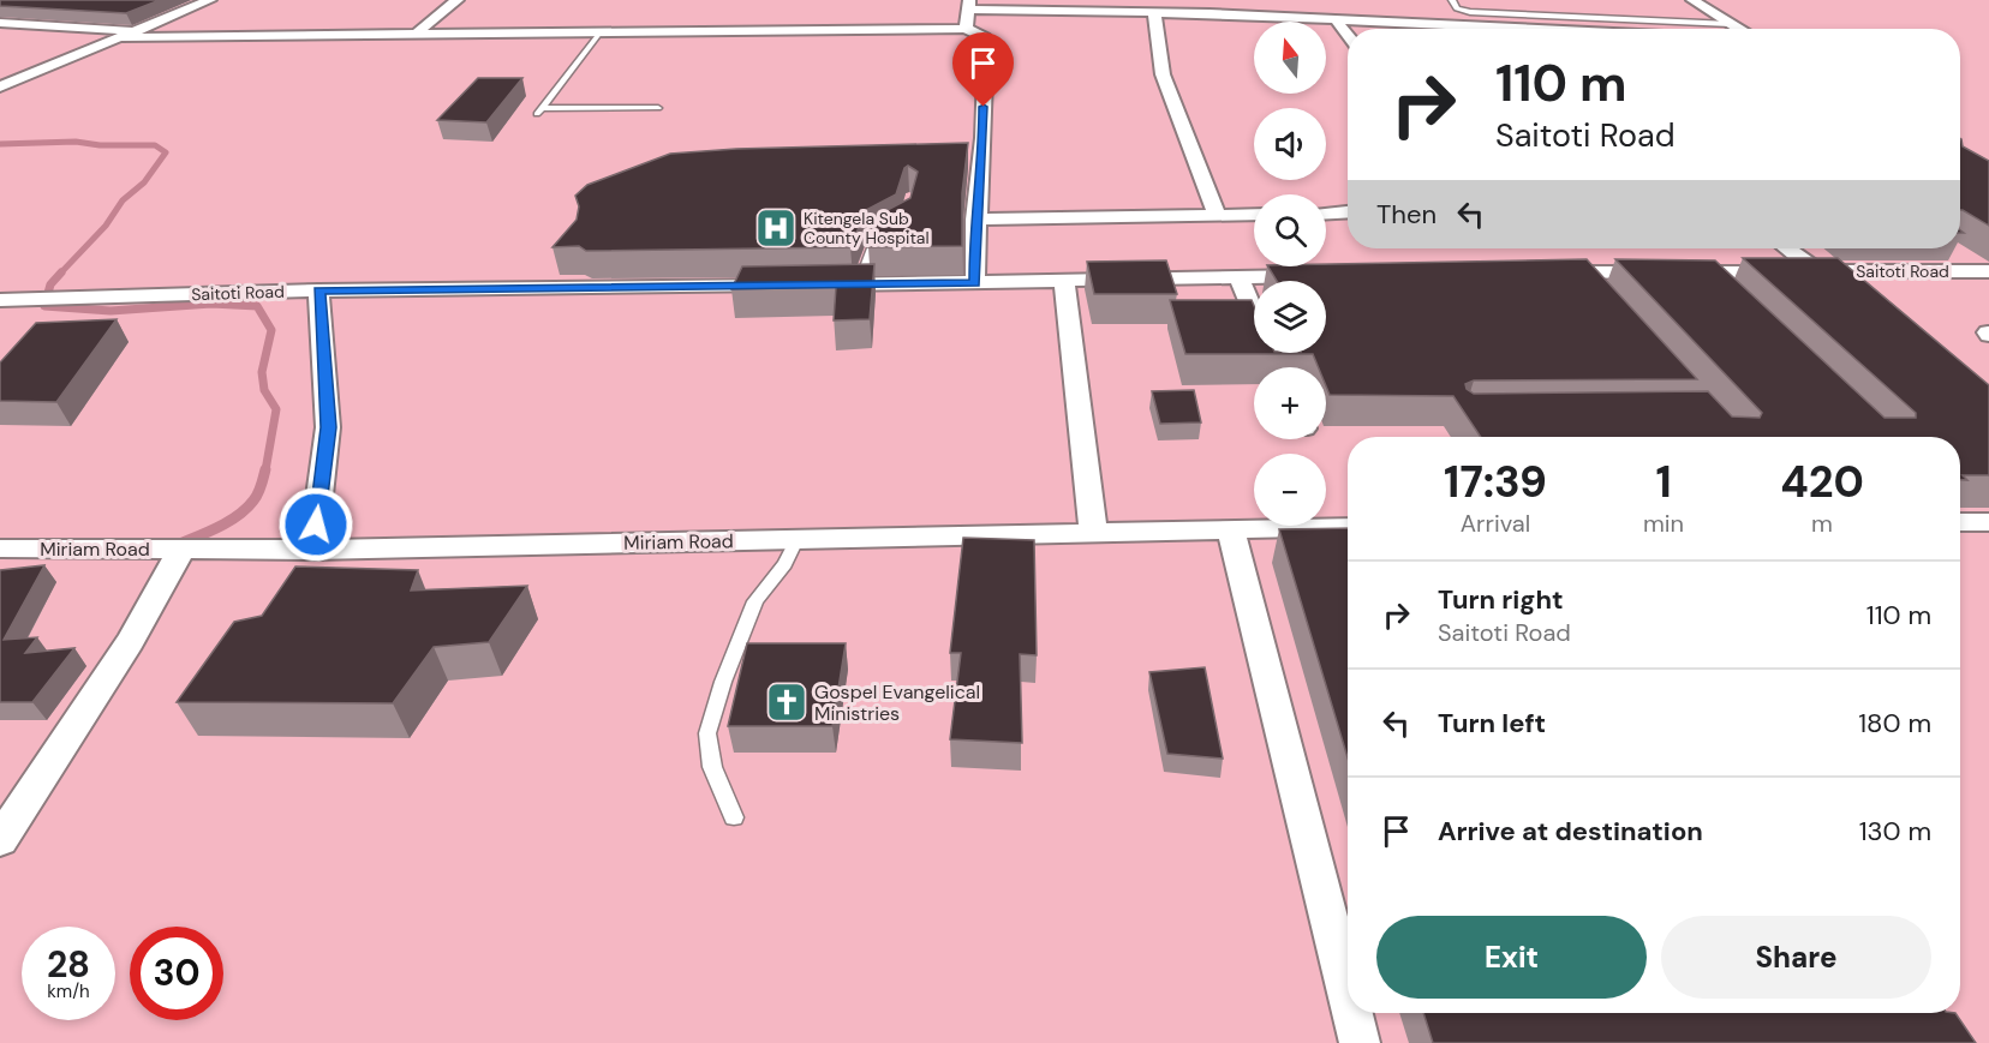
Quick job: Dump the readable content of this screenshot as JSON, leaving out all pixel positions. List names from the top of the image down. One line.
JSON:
{"streets":{"street":["Saitoti Road","Miriam Road"]},"places":{"hospital":["Kitengela Sub County Hospital"],"church":["Gospel Evangelical Ministries"]},"north":"top","page":{"map_buttons":["+","−"],"turn":["110 m","Saitoti Road"],"then":"Then","eta":["17:39","Arrival","1","min","420","m"],"list":[{"name":"Turn right","note":"Saitoti Road","value":"110 m"},{"name":"Turn left","value":"180 m"},{"name":"Arrive at destination","value":"130 m"}],"buttons":["Exit","Share"],"speed":"28 km/h","limit":"30"}}
